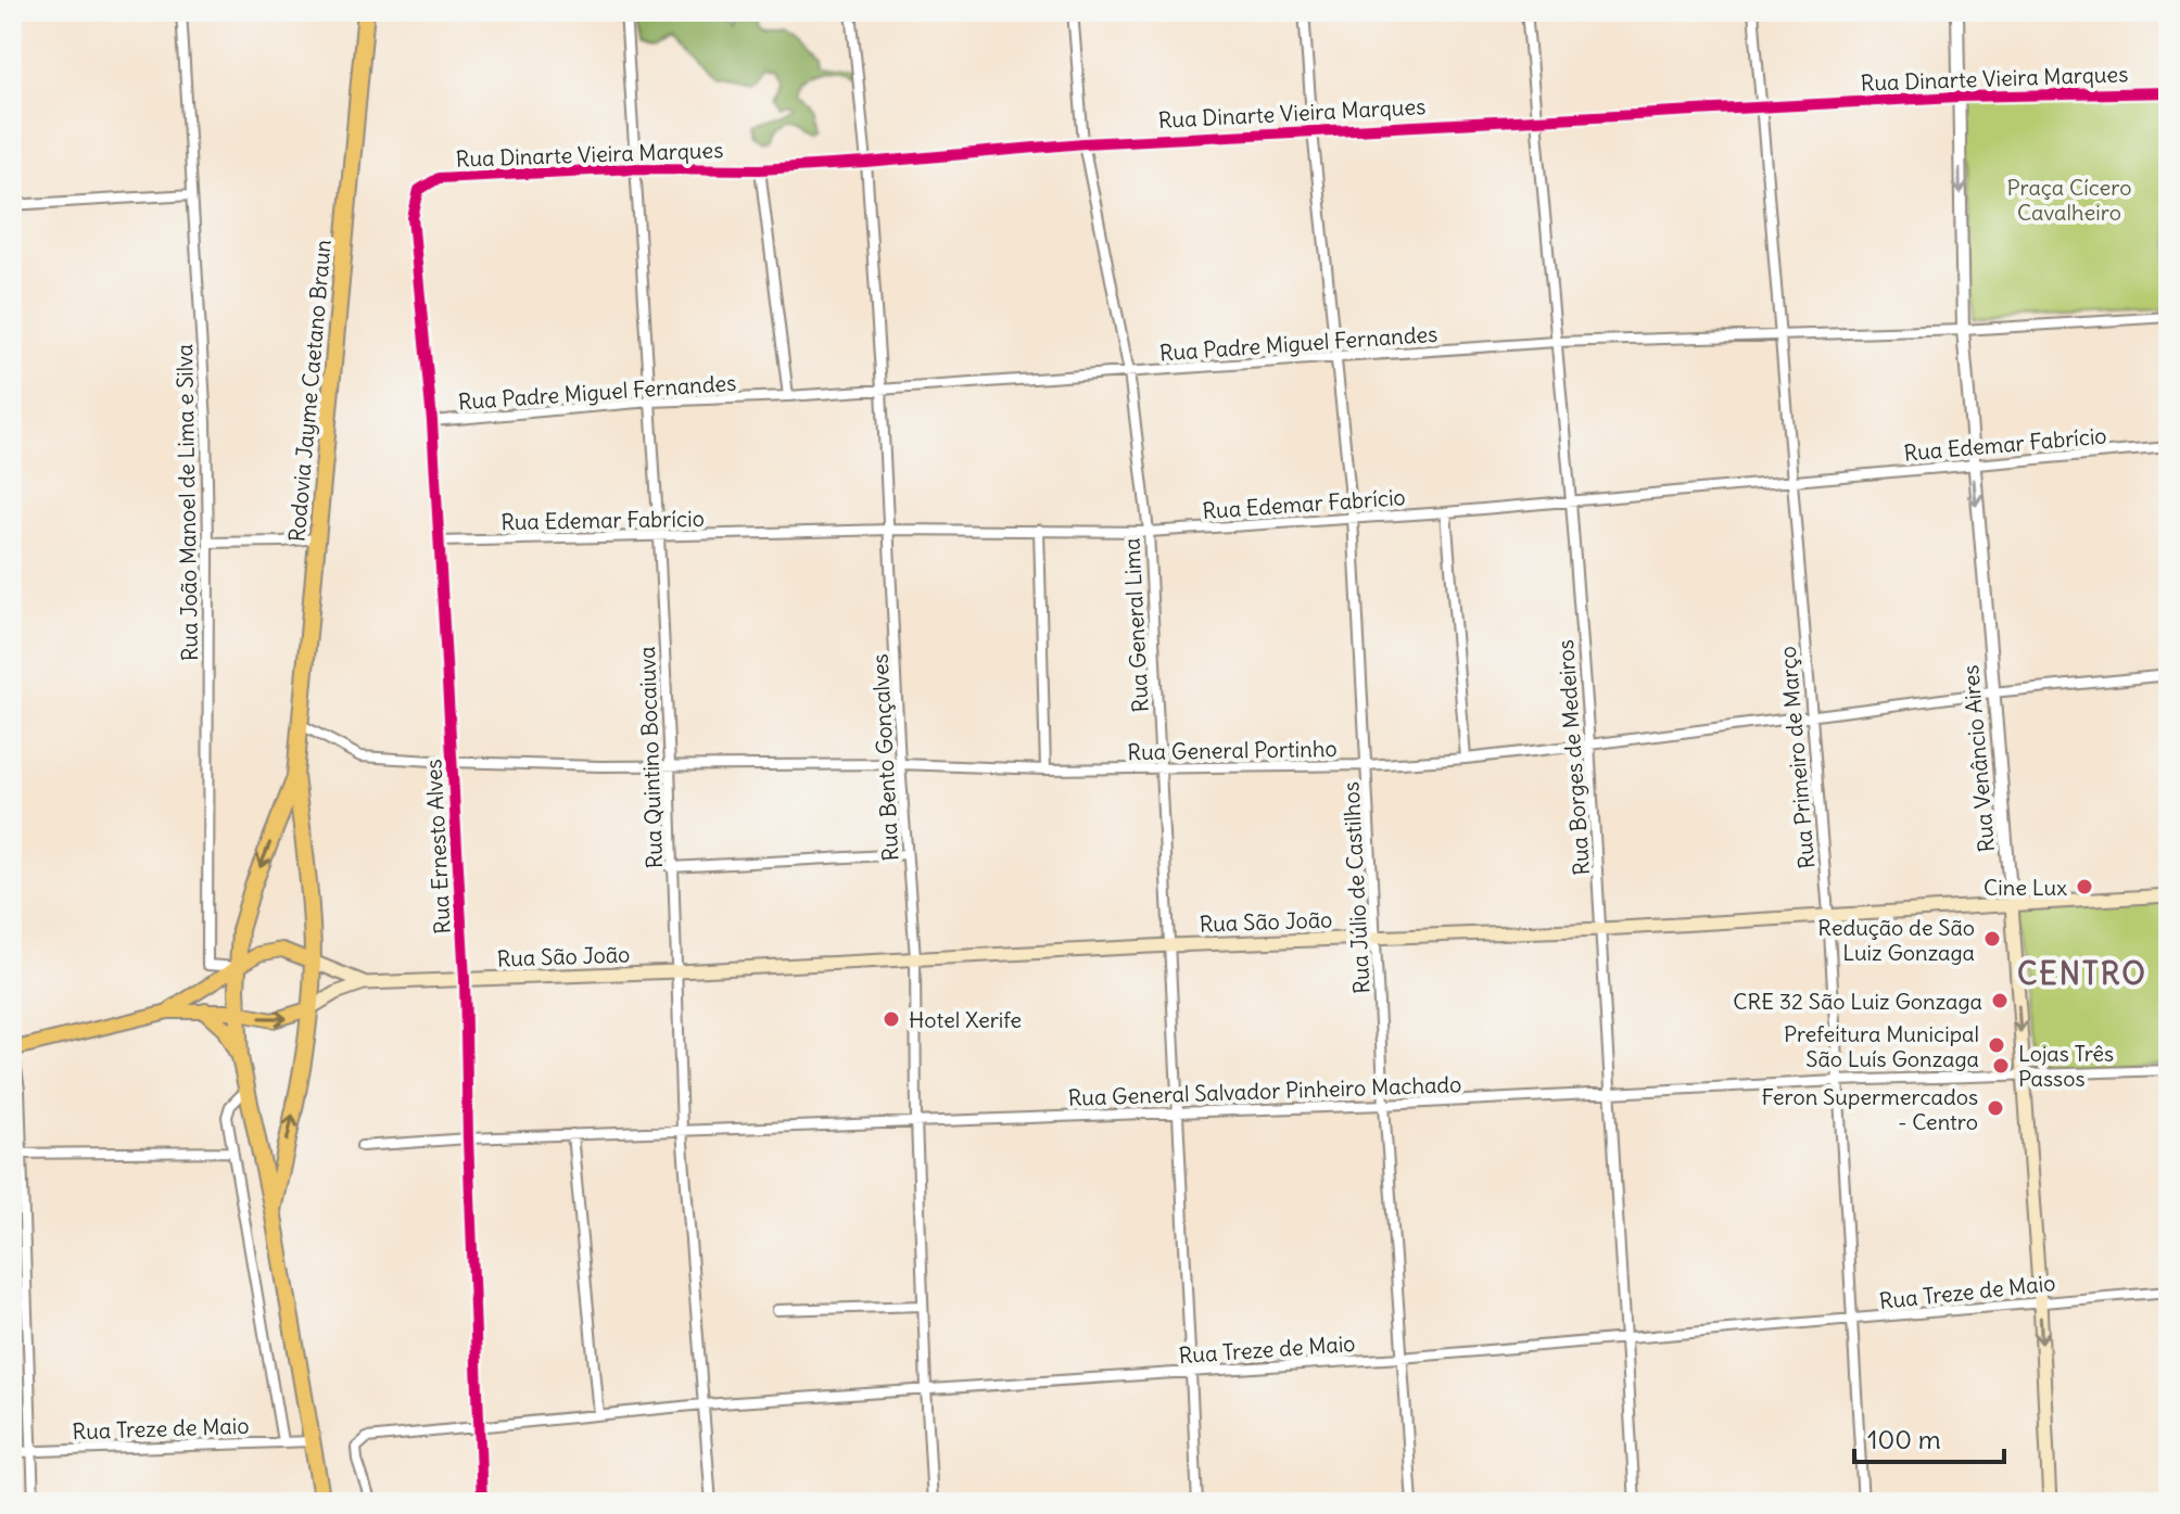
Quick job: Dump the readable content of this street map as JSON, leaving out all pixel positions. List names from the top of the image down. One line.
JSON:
{"streets":{"highway":["Rodovia Jayme Caetano Braun"],"main road":["Rua Venâncio Aires","Rua São João"],"street":["Rua Dinarte Vieira Marques","Rua Padre Miguel Fernandes","Rua Edemar Fabrício","Rua João Manoel de Lima e Silva","Rua General Lima","Rua General Portinho","Rua Quintino Bocaiuva","Rua Bento Gonçalves","Rua Borges de Medeiros","Rua Primeiro de Março","Rua Ernesto Alves","Rua Júlio de Castilhos","Rua General Salvador Pinheiro Machado","Rua Treze de Maio"]},"crossings":[["Rua Dinarte Vieira Marques","Rua General Lima"],["Rua Dinarte Vieira Marques","Rua Quintino Bocaiuva"],["Rua Dinarte Vieira Marques","Rua Bento Gonçalves"],["Rua Dinarte Vieira Marques","Rua Borges de Medeiros"],["Rua Dinarte Vieira Marques","Rua Primeiro de Março"],["Rua Dinarte Vieira Marques","Rua Venâncio Aires"],["Rua Dinarte Vieira Marques","Rua Ernesto Alves"],["Rua Dinarte Vieira Marques","Rua Júlio de Castilhos"],["Rua Padre Miguel Fernandes","Rua General Lima"],["Rua Padre Miguel Fernandes","Rua Quintino Bocaiuva"],["Rua Padre Miguel Fernandes","Rua Bento Gonçalves"],["Rua Padre Miguel Fernandes","Rua Borges de Medeiros"],["Rua Padre Miguel Fernandes","Rua Primeiro de Março"],["Rua Padre Miguel Fernandes","Rua Venâncio Aires"],["Rua Padre Miguel Fernandes","Rua Ernesto Alves"],["Rua Padre Miguel Fernandes","Rua Júlio de Castilhos"],["Rodovia Jayme Caetano Braun","Rua João Manoel de Lima e Silva"],["Rodovia Jayme Caetano Braun","Rua General Portinho"],["Rodovia Jayme Caetano Braun","Rua São João"],["Rua Edemar Fabrício","Rua General Lima"],["Rua Edemar Fabrício","Rua Quintino Bocaiuva"],["Rua Edemar Fabrício","Rua Bento Gonçalves"],["Rua Edemar Fabrício","Rua Borges de Medeiros"],["Rua Edemar Fabrício","Rua Primeiro de Março"],["Rua Edemar Fabrício","Rua Venâncio Aires"],["Rua Edemar Fabrício","Rua Ernesto Alves"],["Rua Edemar Fabrício","Rua Júlio de Castilhos"],["Rua João Manoel de Lima e Silva","Rua São João"],["Rua General Lima","Rua General Portinho"],["Rua General Lima","Rua São João"],["Rua General Lima","Rua General Salvador Pinheiro Machado"],["Rua General Lima","Rua Treze de Maio"],["Rua General Portinho","Rua Quintino Bocaiuva"],["Rua General Portinho","Rua Bento Gonçalves"],["Rua General Portinho","Rua Borges de Medeiros"],["Rua General Portinho","Rua Primeiro de Março"],["Rua General Portinho","Rua Venâncio Aires"],["Rua General Portinho","Rua Ernesto Alves"],["Rua General Portinho","Rua Júlio de Castilhos"],["Rua Quintino Bocaiuva","Rua São João"],["Rua Quintino Bocaiuva","Rua General Salvador Pinheiro Machado"],["Rua Quintino Bocaiuva","Rua Treze de Maio"],["Rua Bento Gonçalves","Rua São João"],["Rua Bento Gonçalves","Rua General Salvador Pinheiro Machado"],["Rua Bento Gonçalves","Rua Treze de Maio"],["Rua Borges de Medeiros","Rua São João"],["Rua Borges de Medeiros","Rua General Salvador Pinheiro Machado"],["Rua Borges de Medeiros","Rua Treze de Maio"],["Rua Primeiro de Março","Rua São João"],["Rua Primeiro de Março","Rua General Salvador Pinheiro Machado"],["Rua Primeiro de Março","Rua Treze de Maio"],["Rua Venâncio Aires","Rua São João"],["Rua Venâncio Aires","Rua General Salvador Pinheiro Machado"],["Rua Venâncio Aires","Rua Treze de Maio"],["Rua Ernesto Alves","Rua São João"],["Rua Ernesto Alves","Rua General Salvador Pinheiro Machado"],["Rua Ernesto Alves","Rua Treze de Maio"],["Rua Júlio de Castilhos","Rua São João"],["Rua Júlio de Castilhos","Rua General Salvador Pinheiro Machado"],["Rua Júlio de Castilhos","Rua Treze de Maio"]],"one_way":["Rua Venâncio Aires"],"districts":["CENTRO"],"parks":["Praça Cícero Cavalheiro"],"places":["Cine Lux","Redução de São Luiz Gonzaga","CRE 32 São Luiz Gonzaga","Hotel Xerife","Prefeitura Municipal São Luís Gonzaga","Lojas Três Passos","Feron Supermercados - Centro"],"scale_bar":"100 m"}
